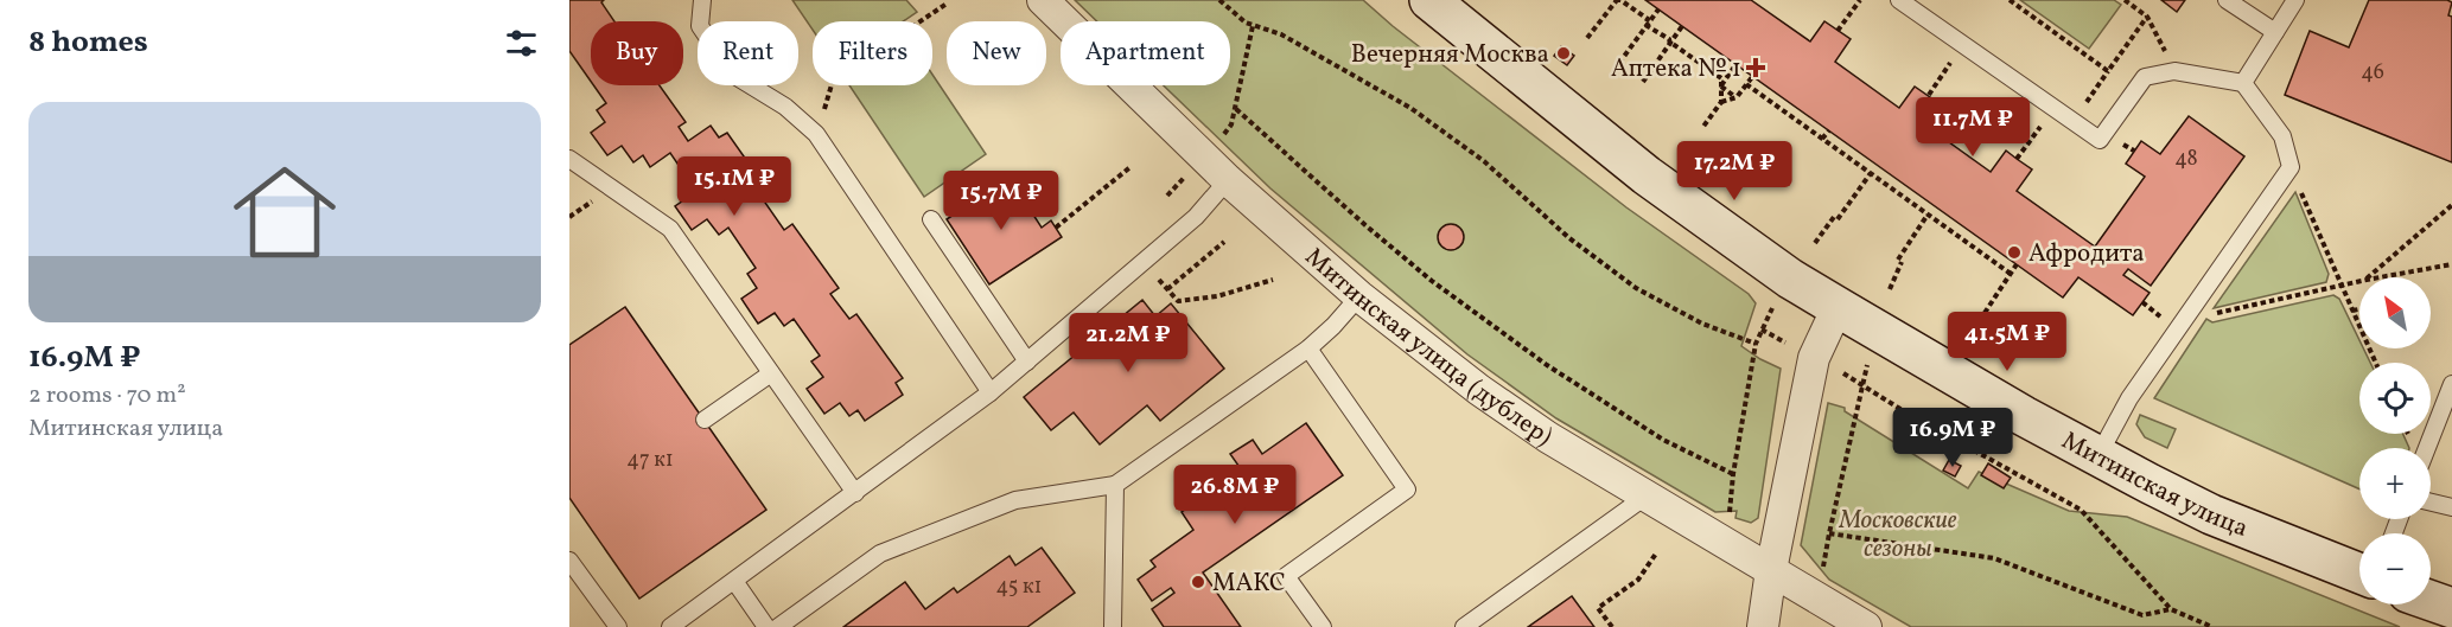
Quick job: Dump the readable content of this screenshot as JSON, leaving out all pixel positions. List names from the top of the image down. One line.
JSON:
{"streets":{"main road":["Митинская улица"],"street":["Митинская улица (дублер)"]},"parks":["Московские сезоны"],"places":{"other":["Вечерняя Москва","Афродита","МАКС"],"health":["Аптека № 1"]},"house_numbers":["46","48","47 к1","45 к1"],"north":"top left","page":{"heading":"8 homes","chip":["Buy","Rent","Filters","New","Apartment"],"list":[{"name":"16.9M ₽","note":"2 rooms · 70 m² · Митинская улица"}],"price":["11.7M ₽","17.2M ₽","15.1M ₽","15.7M ₽","41.5M ₽","21.2M ₽","16.9M ₽","26.8M ₽"],"map_buttons":["+","−"]}}
